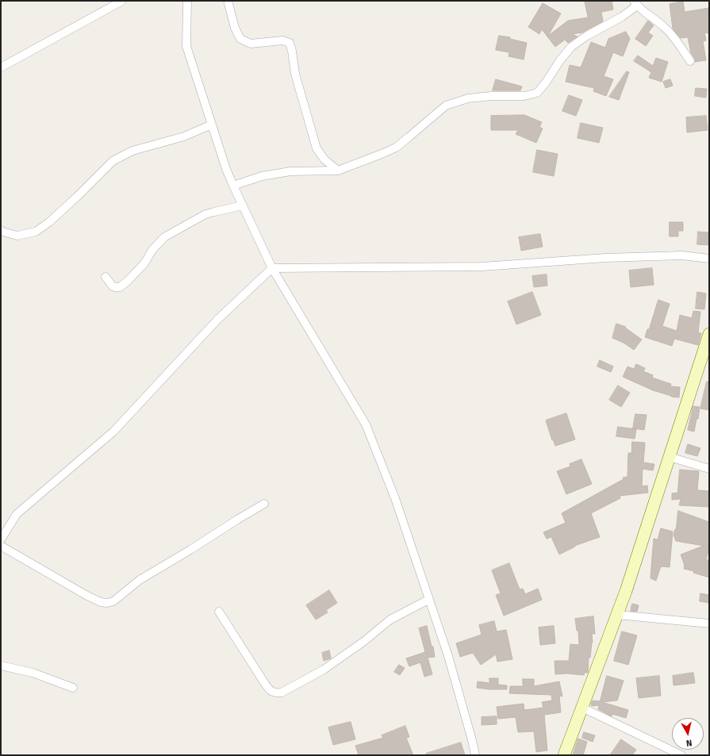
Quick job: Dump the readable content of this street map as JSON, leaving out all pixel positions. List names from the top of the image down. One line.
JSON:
{"north":"bottom"}
